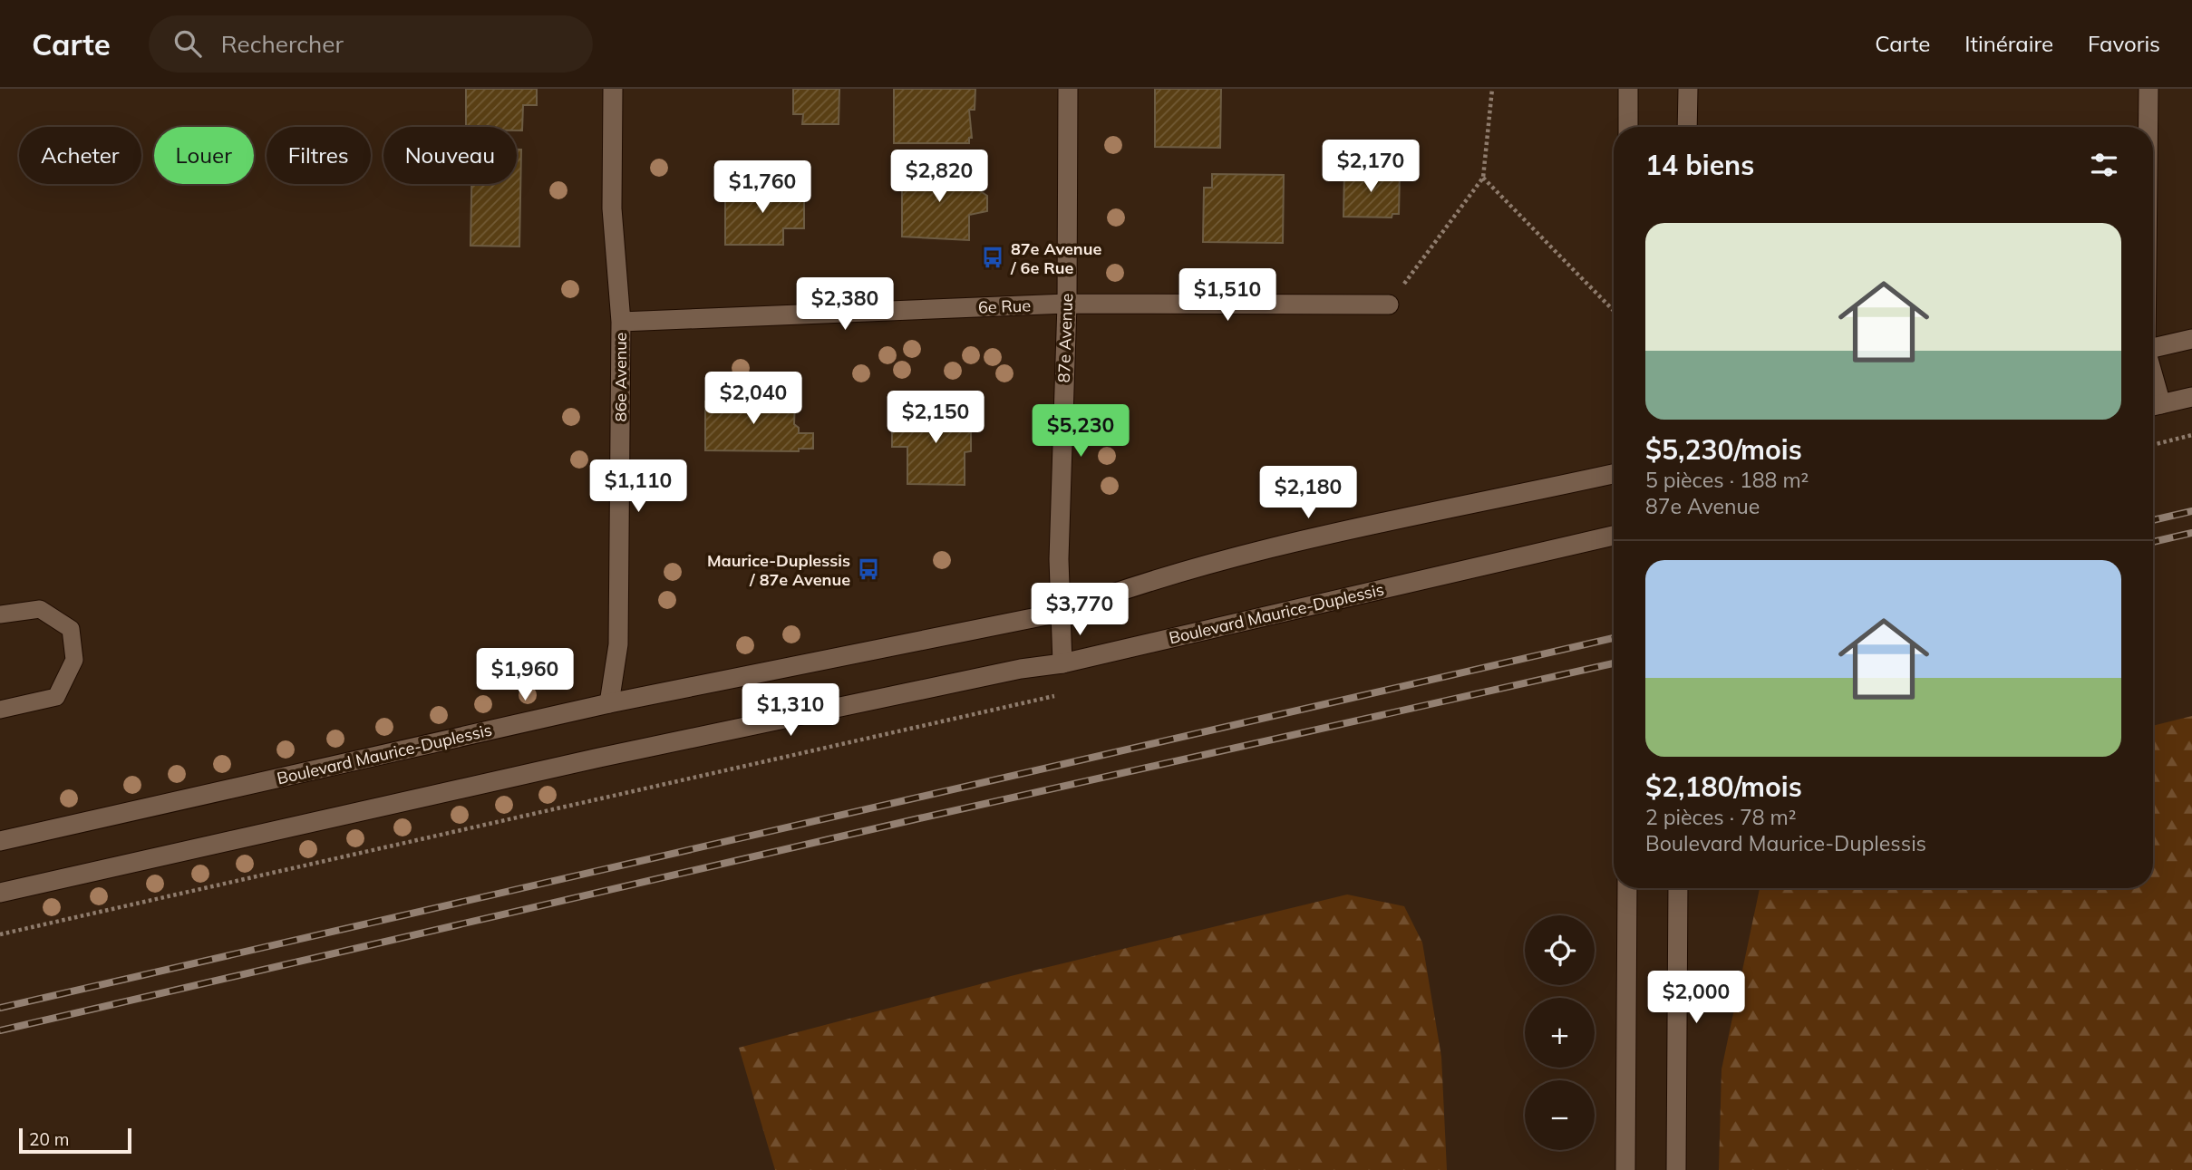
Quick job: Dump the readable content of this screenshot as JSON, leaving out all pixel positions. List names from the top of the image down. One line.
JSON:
{"streets":{"street":["6e Rue","87e Avenue","86e Avenue","Boulevard Maurice-Duplessis"]},"crossings":[["6e Rue","87e Avenue"],["6e Rue","86e Avenue"],["87e Avenue","Boulevard Maurice-Duplessis"],["86e Avenue","Boulevard Maurice-Duplessis"]],"places":{"bus stop":["87e Avenue / 6e Rue","Maurice-Duplessis / 87e Avenue"]},"scale_bar":"20 m","page":{"header":"Carte","search":"Rechercher","nav":["Carte","Itinéraire","Favoris"],"chip":["Acheter","Louer","Filtres","Nouveau"],"heading":"14 biens","price":["$2,170","$2,820","$1,760","$1,510","$2,380","$2,040","$2,150","$5,230","$1,110","$2,180","$3,770","$1,960","$1,310","$2,000"],"list":[{"name":"$5,230/mois","note":"5 pièces · 188 m² · 87e Avenue"},{"name":"$2,180/mois","note":"2 pièces · 78 m² · Boulevard Maurice-Duplessis"}],"map_buttons":["+","−"],"scale":"20 m"}}
